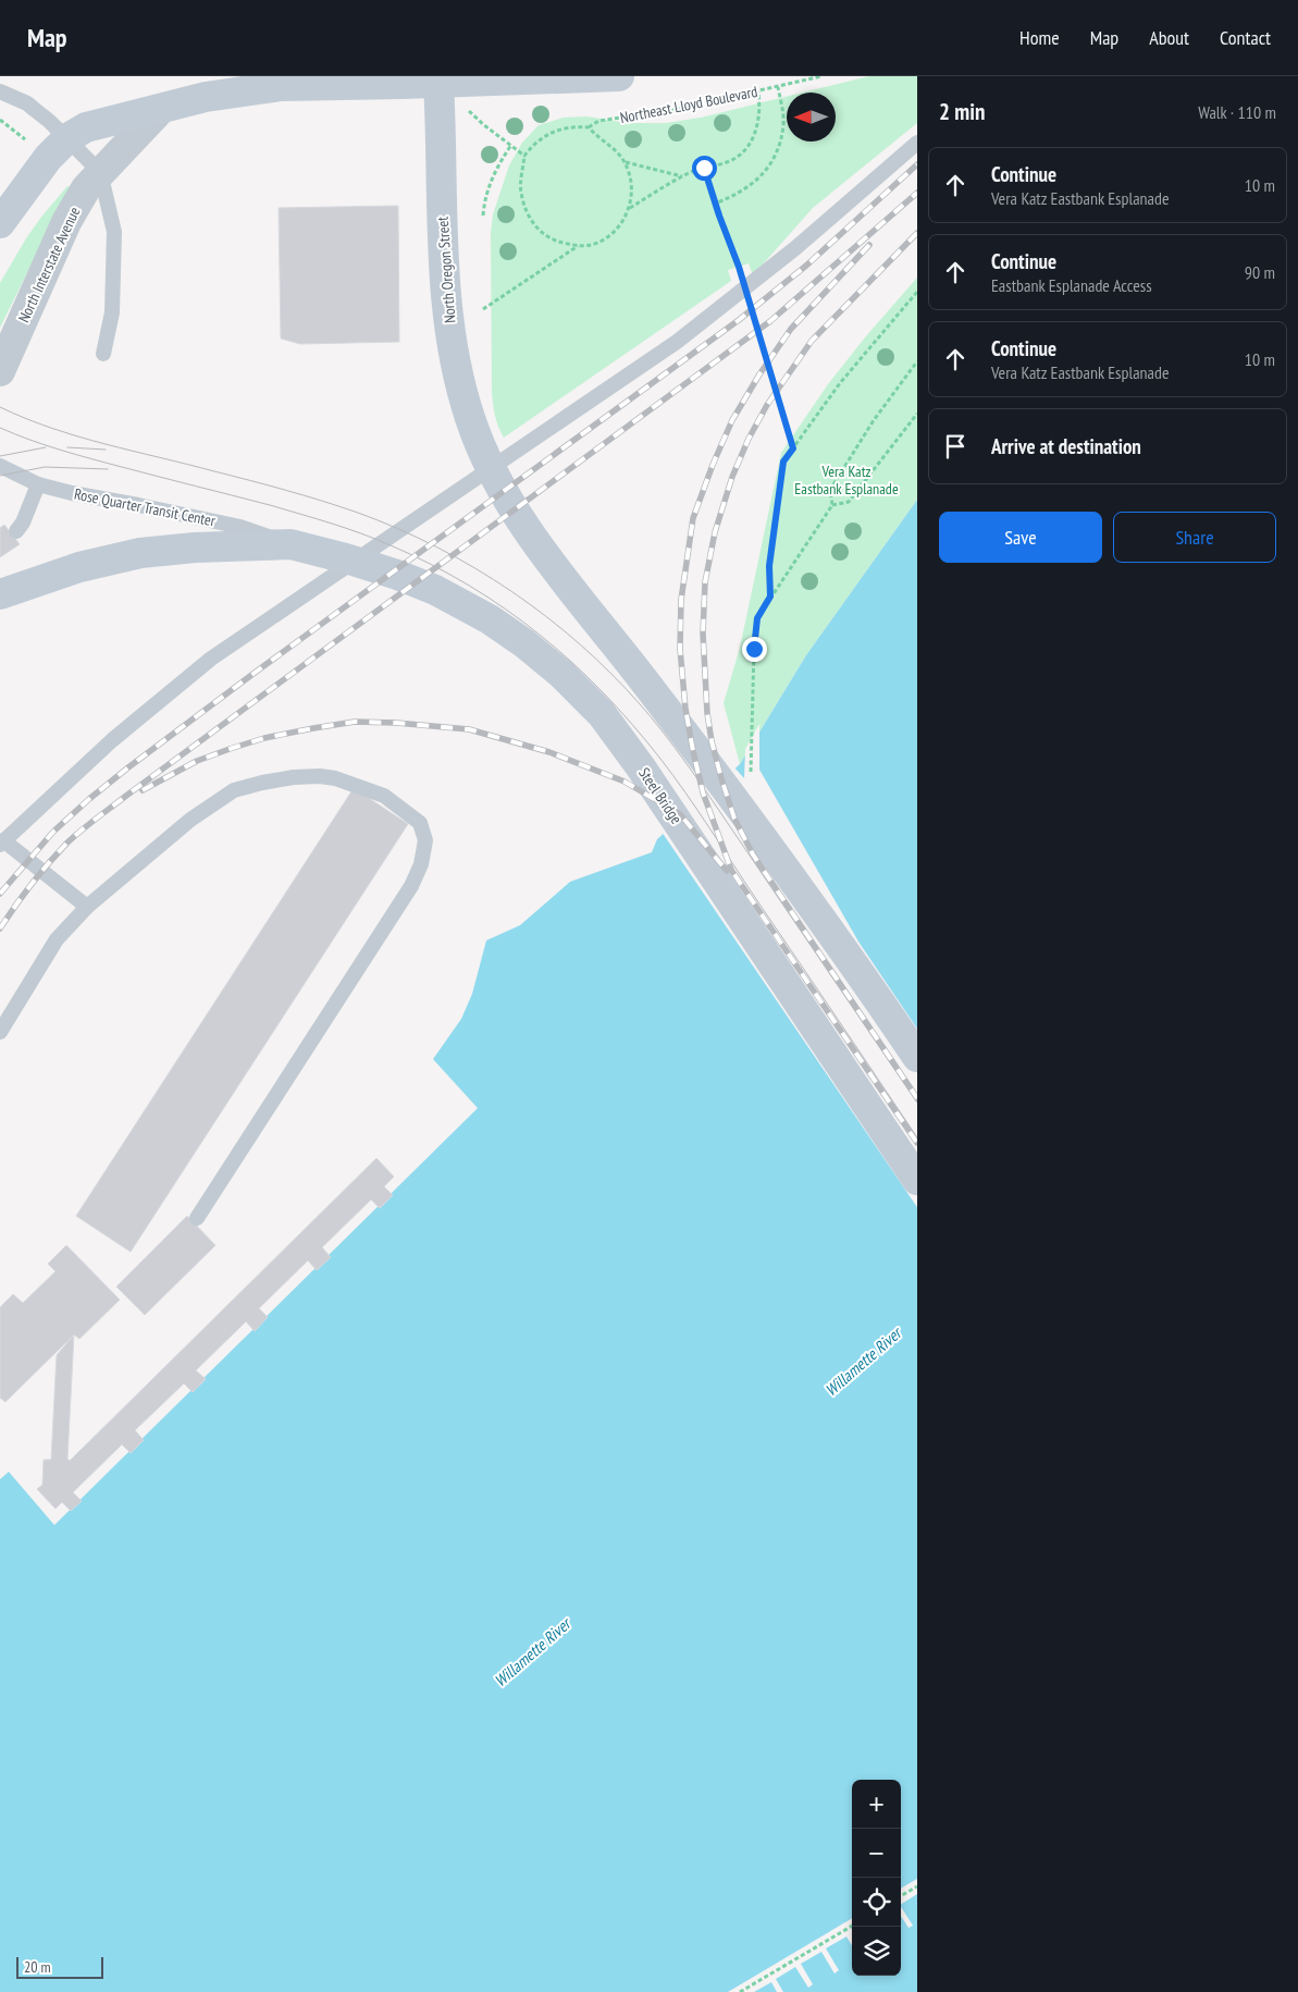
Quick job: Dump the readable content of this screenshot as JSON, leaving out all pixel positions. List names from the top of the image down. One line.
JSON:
{"streets":{"main road":["North Oregon Street","Steel Bridge"],"street":["North Interstate Avenue"],"lane":["Rose Quarter Transit Center"],"path":["Northeast Lloyd Boulevard"]},"crossings":[["Rose Quarter Transit Center","Steel Bridge"]],"water":["Willamette River"],"parks":["Vera Katz Eastbank Esplanade"],"scale_bar":"20 m","north":"left","page":{"header":"Map","nav":["Home","Map","About","Contact"],"heading":["2 min","Walk · 110 m"],"list":[["Continue","Vera Katz Eastbank Esplanade","10 m"],["Continue","Eastbank Esplanade Access","90 m"],["Continue","Vera Katz Eastbank Esplanade","10 m"],"Arrive at destination"],"buttons":["Save","Share"],"map_buttons":["+","−"],"scale":"20 m"}}
